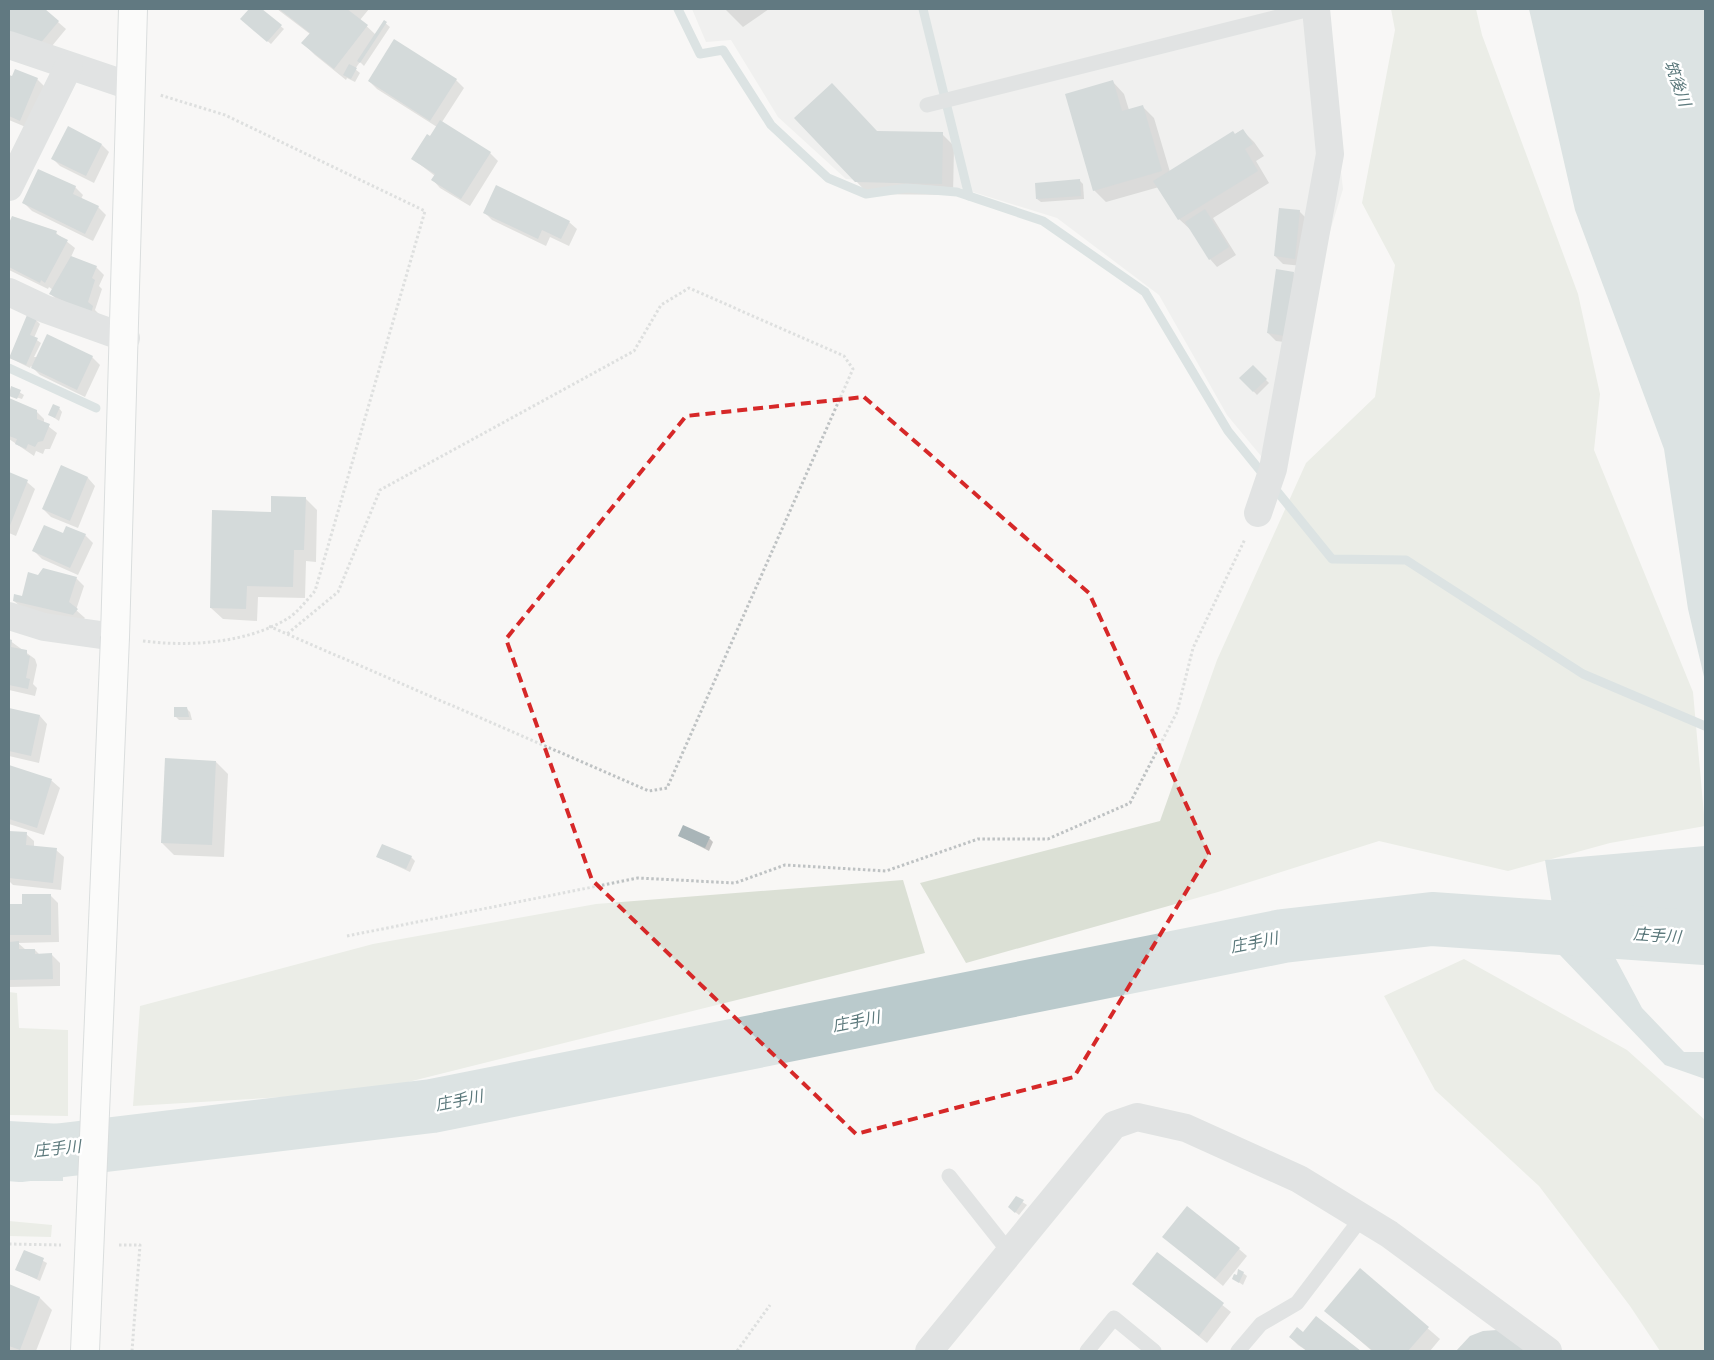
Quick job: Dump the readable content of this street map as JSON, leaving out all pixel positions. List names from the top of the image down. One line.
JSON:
{"water":["筑後川","庄手川"]}
